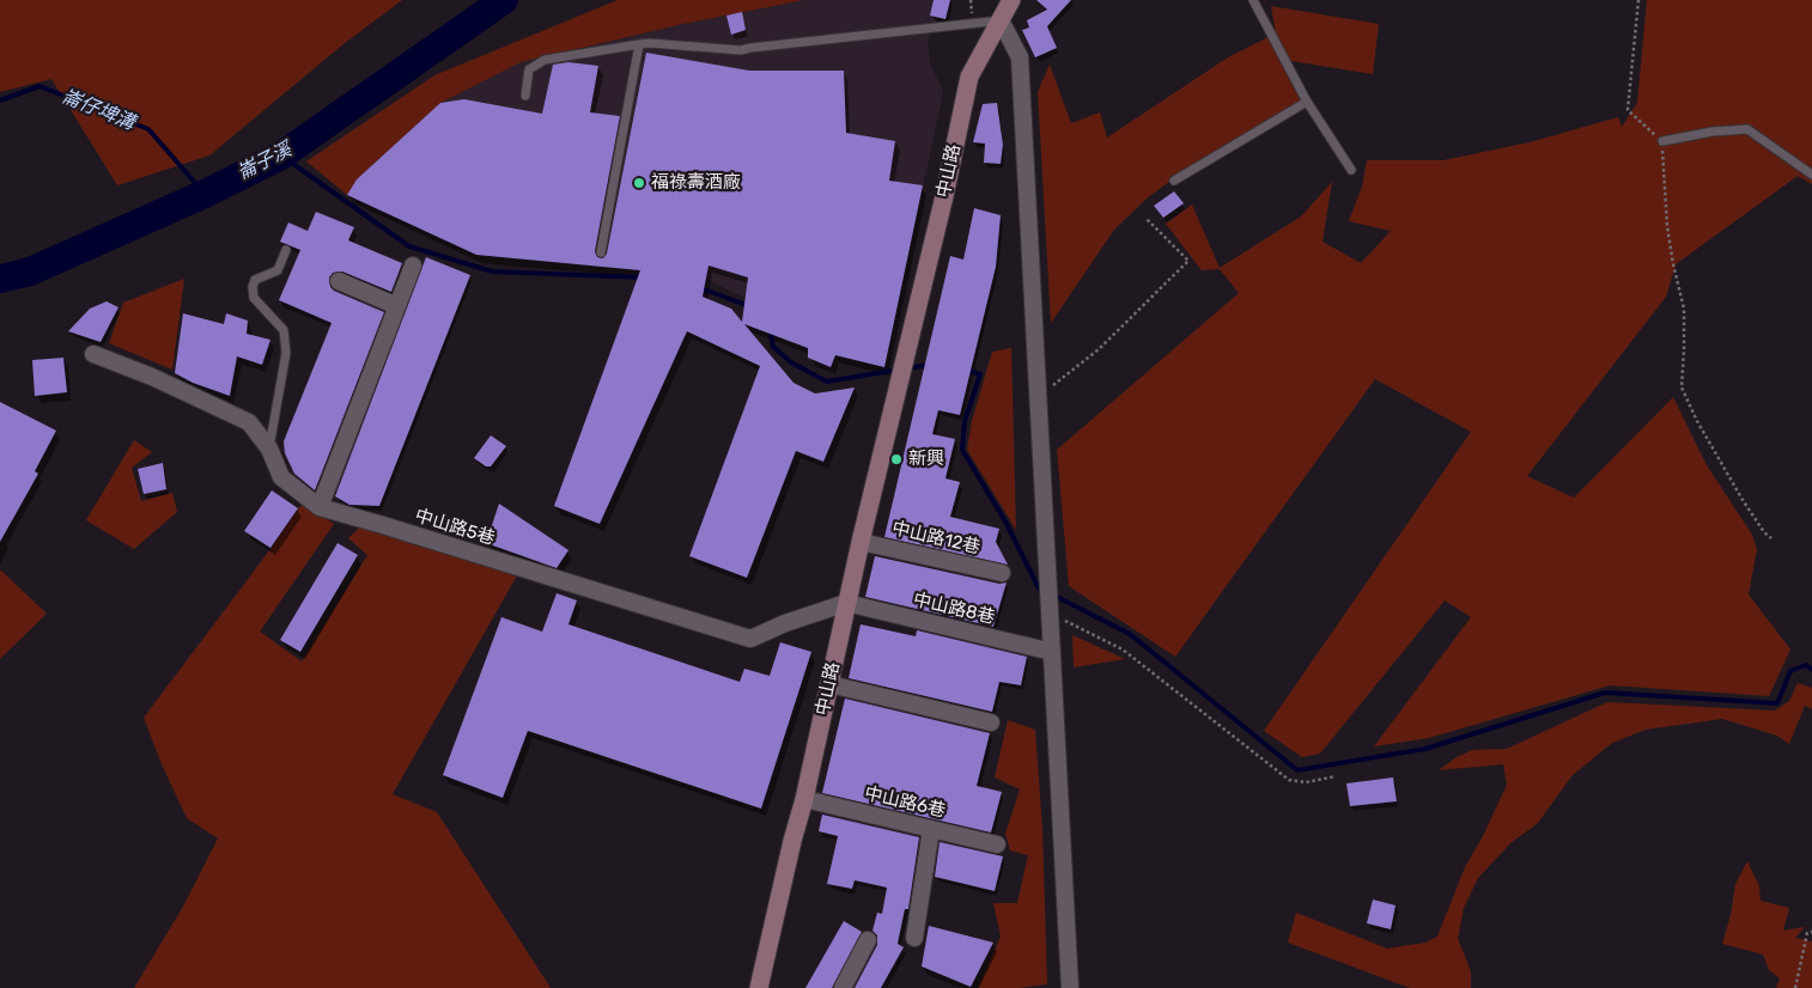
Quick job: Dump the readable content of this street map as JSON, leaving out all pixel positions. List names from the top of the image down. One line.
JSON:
{"streets":{"main road":["中山路"],"street":["中山路5巷","中山路12巷","中山路8巷","中山路6巷"]},"crossings":[["中山路","中山路5巷"],["中山路","中山路12巷"],["中山路","中山路8巷"],["中山路","中山路6巷"],["中山路5巷","中山路8巷"]],"water":["崙仔埤溝","崙子溪"],"places":["福祿壽酒廠","新興"]}
